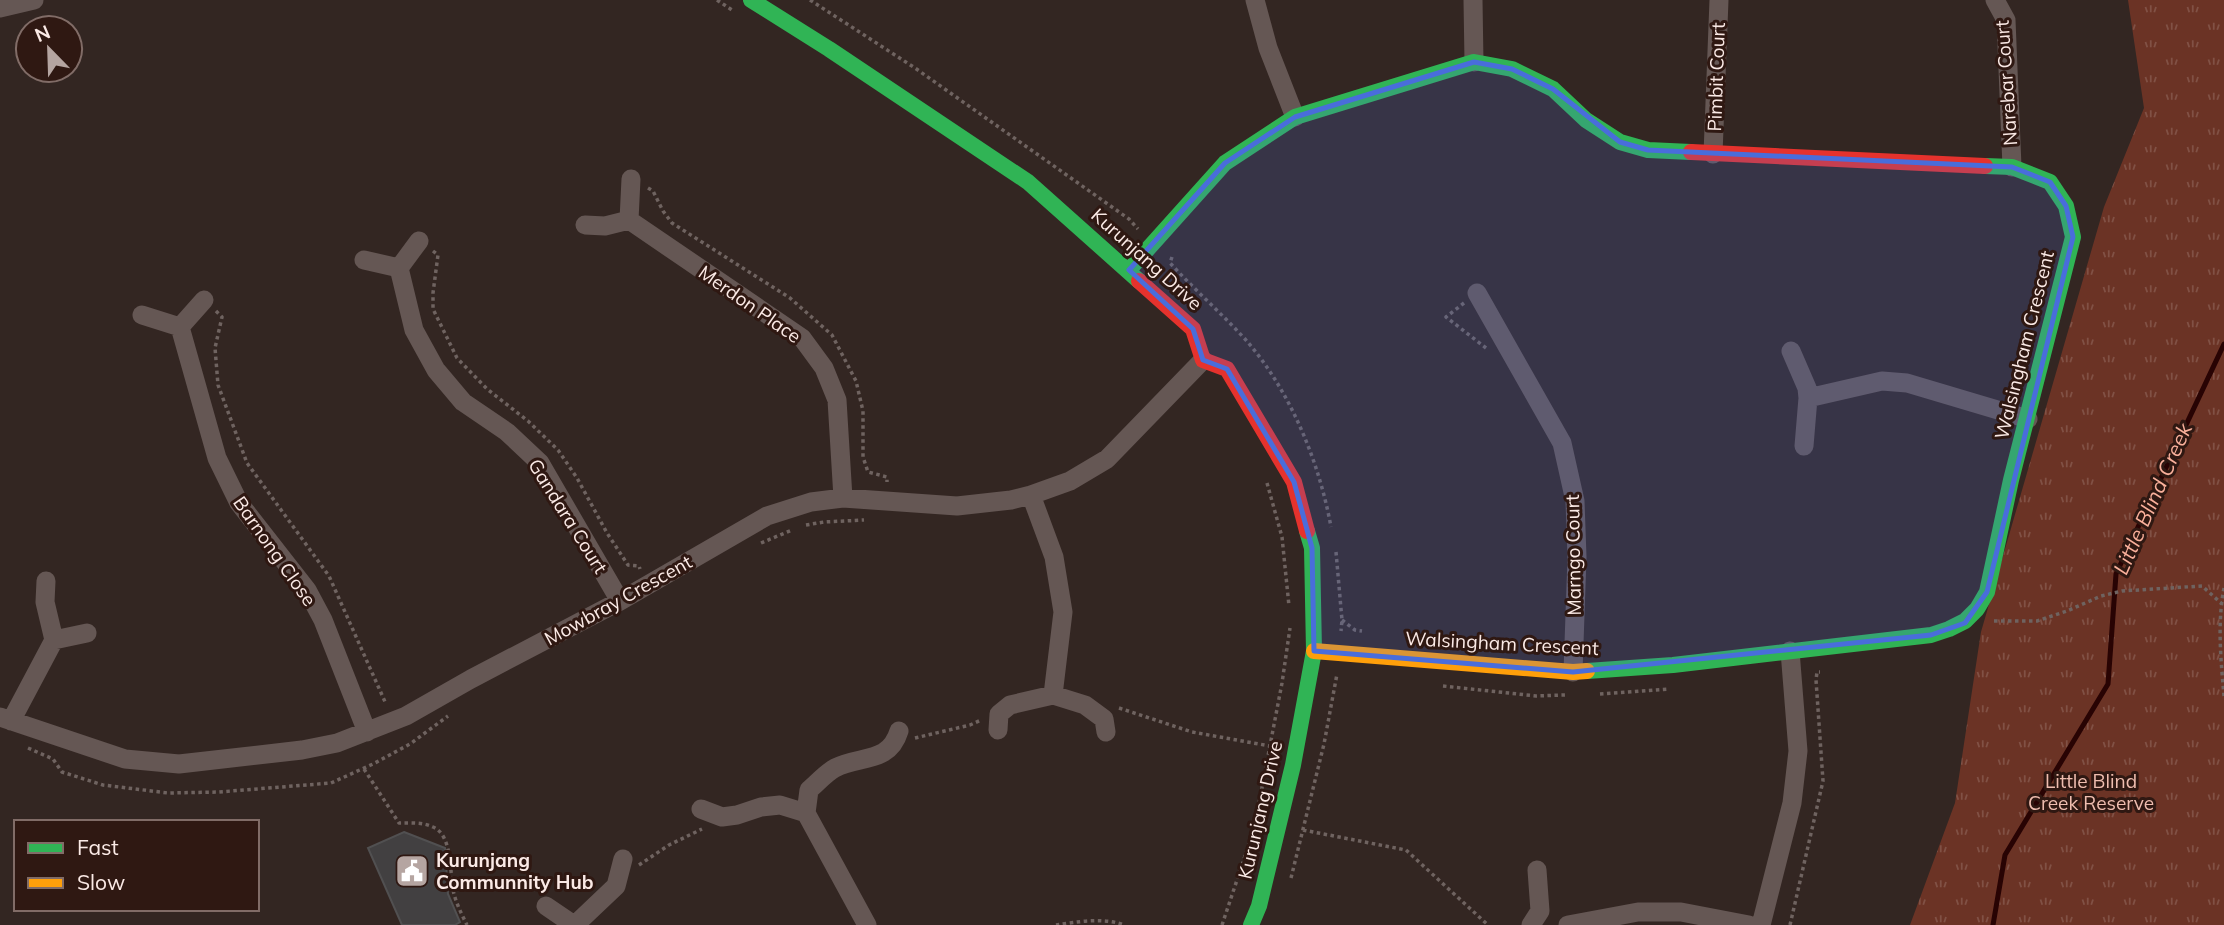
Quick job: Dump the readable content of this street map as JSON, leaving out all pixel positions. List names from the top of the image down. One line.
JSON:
{"streets":{"street":["Pimbit Court","Narebar Court","Kurunjang Drive","Merdon Place","Walsingham Crescent","Gandara Court","Barnong Close","Marngo Court","Mowbray Crescent"]},"crossings":[["Pimbit Court","Walsingham Crescent"],["Narebar Court","Walsingham Crescent"],["Kurunjang Drive","Walsingham Crescent"],["Kurunjang Drive","Mowbray Crescent"],["Merdon Place","Mowbray Crescent"],["Walsingham Crescent","Marngo Court"],["Gandara Court","Mowbray Crescent"],["Barnong Close","Mowbray Crescent"]],"water":["Little Blind Creek"],"parks":["Little Blind Creek Reserve"],"places":{"public building":["Kurunjang Communnity Hub"]},"legend":["Fast","Slow"],"north":"top left"}
